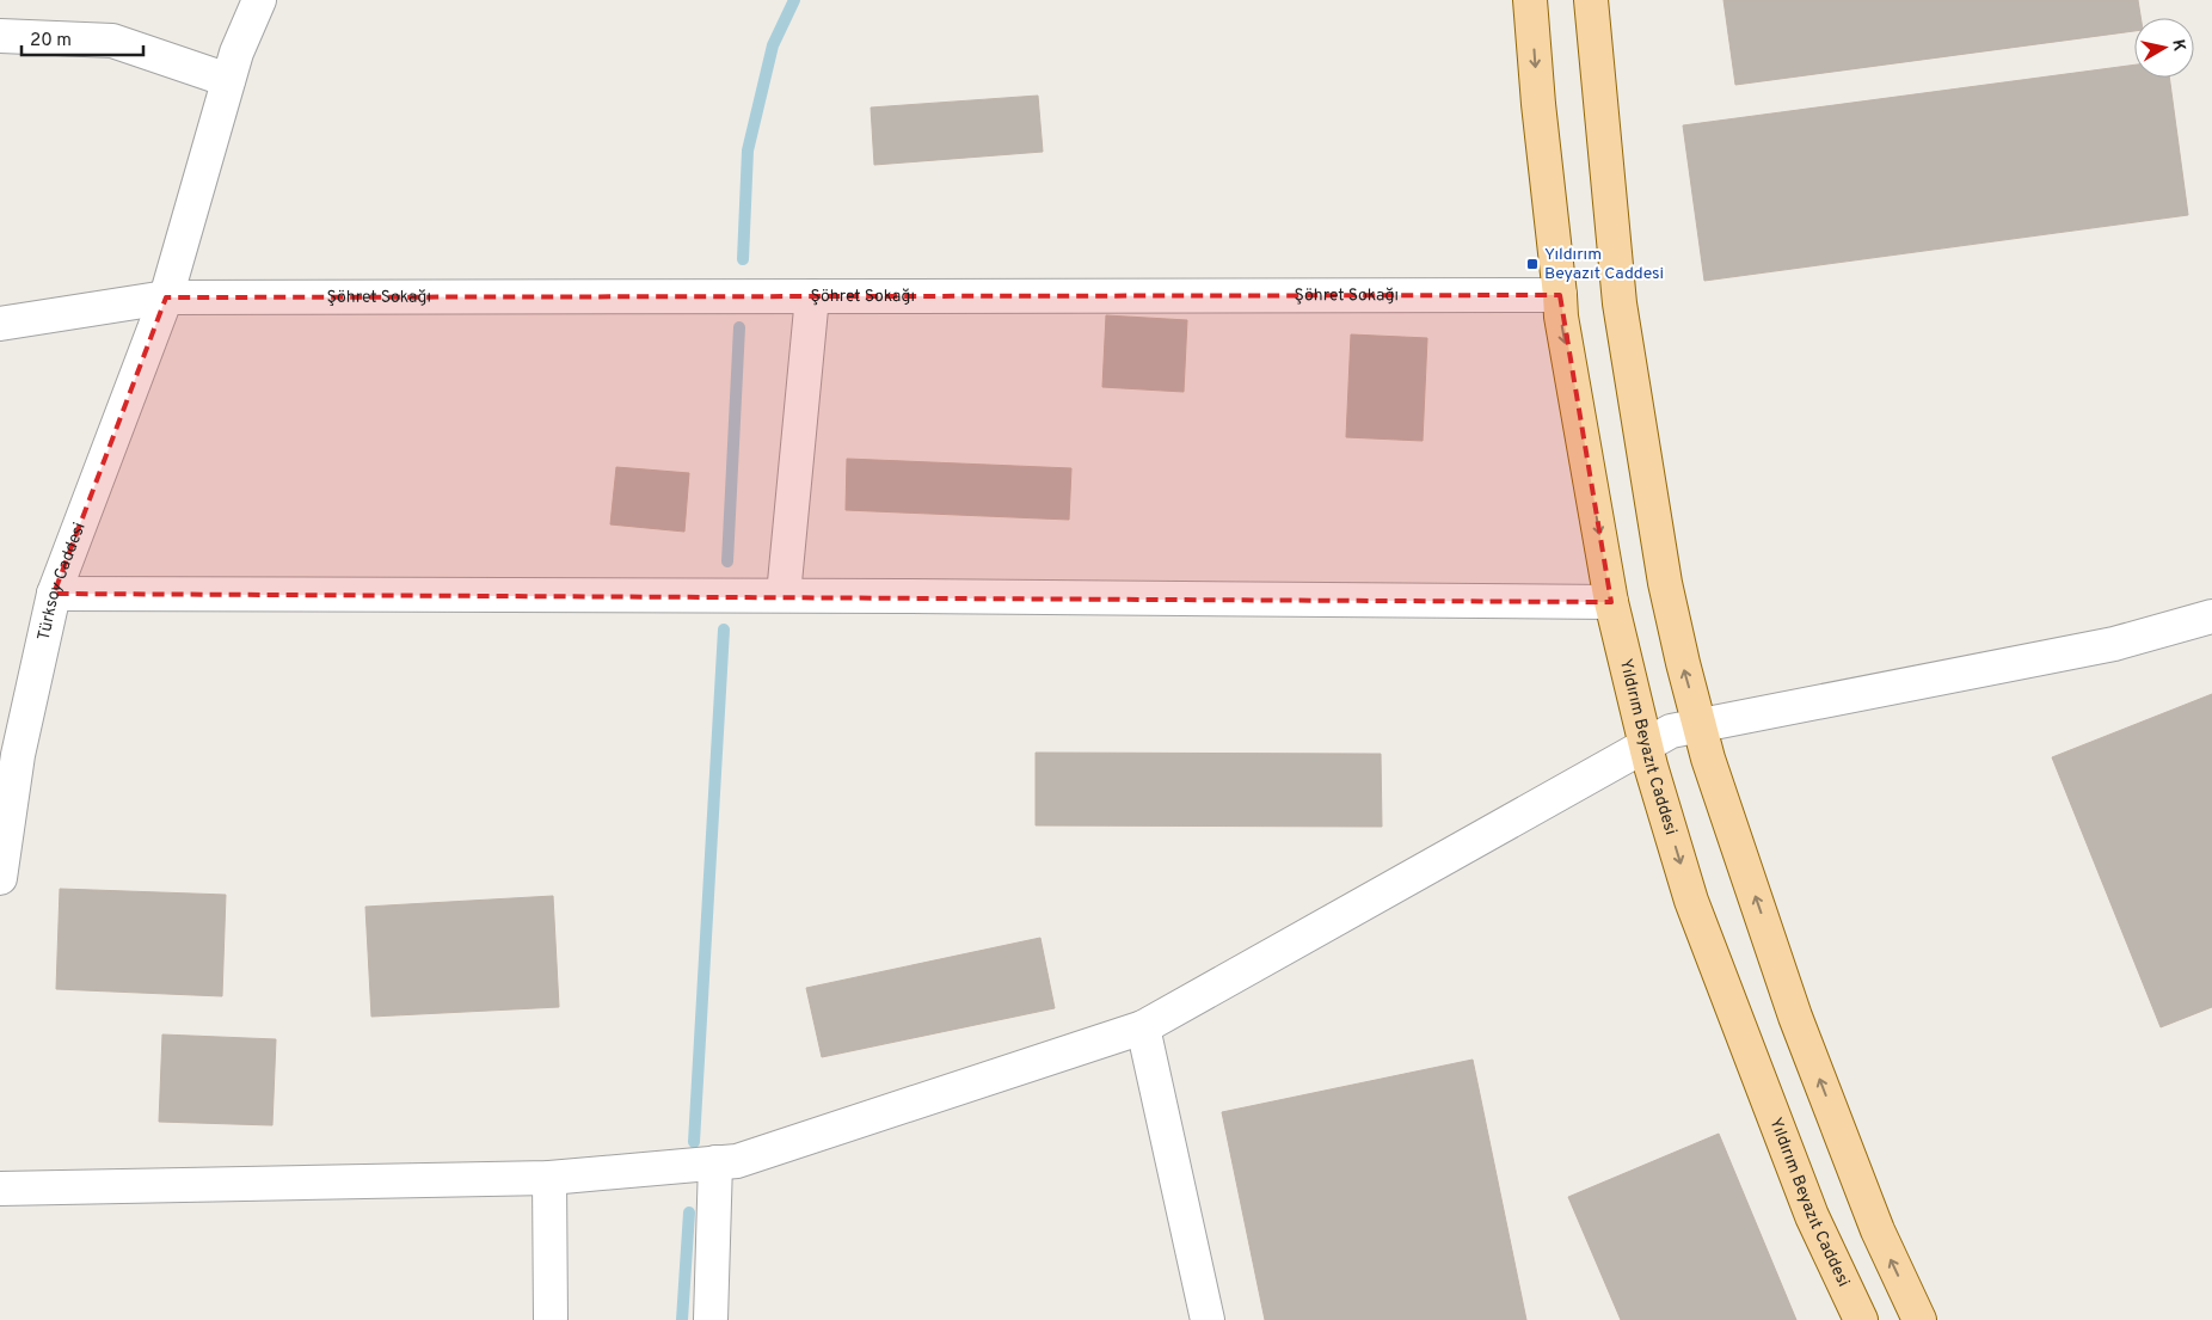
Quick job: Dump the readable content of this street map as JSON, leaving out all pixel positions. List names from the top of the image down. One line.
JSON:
{"streets":{"main road":["Yıldırım Beyazıt Caddesi"],"street":["Şöhret Sokağı","Türksoy Caddesi"]},"crossings":[["Şöhret Sokağı","Türksoy Caddesi"],["Şöhret Sokağı","Yıldırım Beyazıt Caddesi"]],"places":{"transit":["Yıldırım Beyazıt Caddesi"]},"scale_bar":"20 m","north":"right"}
